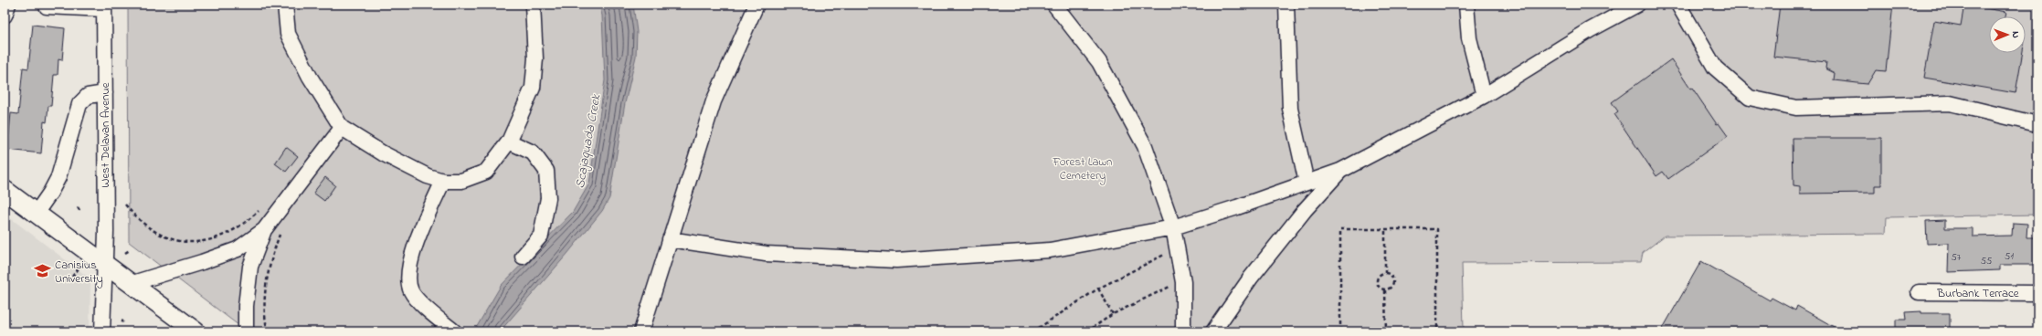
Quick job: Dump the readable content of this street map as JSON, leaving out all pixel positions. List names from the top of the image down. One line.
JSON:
{"streets":{"street":["West Delavan Avenue","Burbank Terrace"]},"water":["Scajaquada Creek"],"parks":["Forest Lawn Cemetery"],"places":{"school or university":["Canisius University"]},"house_numbers":["51","57","55"],"north":"right"}
